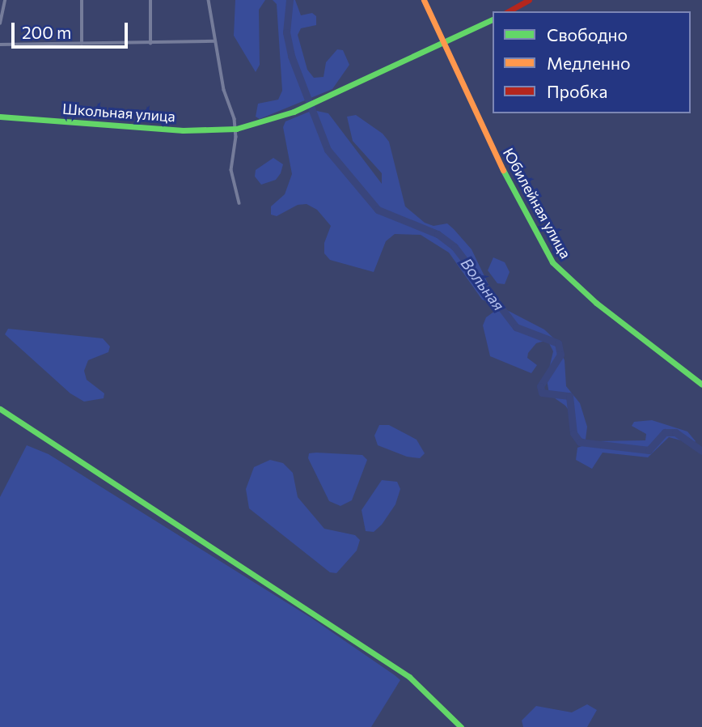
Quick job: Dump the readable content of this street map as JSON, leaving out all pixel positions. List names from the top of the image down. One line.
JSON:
{"streets":{"street":["Школьная улица","Юбилейная улица"]},"crossings":[["Школьная улица","Юбилейная улица"]],"water":["Вольная"],"legend":["Свободно","Медленно","Пробка"],"scale_bar":"200 m"}
